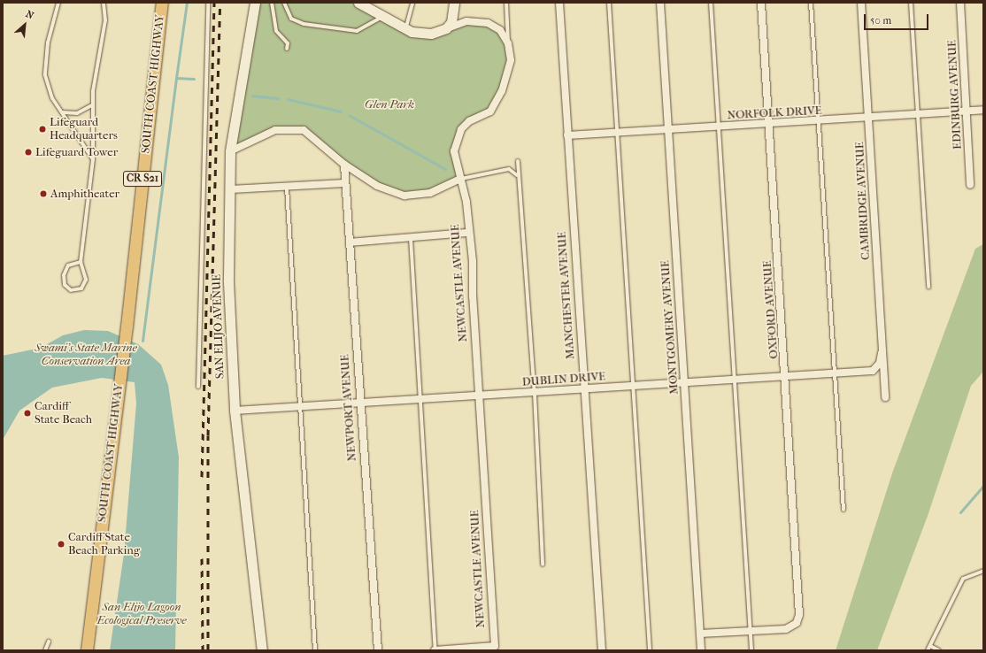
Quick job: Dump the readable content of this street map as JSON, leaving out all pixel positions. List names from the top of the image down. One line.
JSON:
{"streets":{"main road":["SOUTH COAST HIGHWAY","CR S21","SAN ELIJO AVENUE"],"street":["EDINBURG AVENUE","NORFOLK DRIVE","CAMBRIDGE AVENUE","NEWCASTLE AVENUE","MANCHESTER AVENUE","OXFORD AVENUE","MONTGOMERY AVENUE","DUBLIN DRIVE","NEWPORT AVENUE"]},"crossings":[["EDINBURG AVENUE","NORFOLK DRIVE"],["NORFOLK DRIVE","CAMBRIDGE AVENUE"],["NORFOLK DRIVE","MANCHESTER AVENUE"],["NORFOLK DRIVE","OXFORD AVENUE"],["NORFOLK DRIVE","MONTGOMERY AVENUE"],["CAMBRIDGE AVENUE","DUBLIN DRIVE"],["NEWCASTLE AVENUE","DUBLIN DRIVE"],["MANCHESTER AVENUE","DUBLIN DRIVE"],["OXFORD AVENUE","DUBLIN DRIVE"],["SAN ELIJO AVENUE","DUBLIN DRIVE"],["MONTGOMERY AVENUE","DUBLIN DRIVE"],["DUBLIN DRIVE","NEWPORT AVENUE"]],"parks":["Glen Park","Swami's State Marine Conservation Area","San Elijo Lagoon Ecological Preserve"],"places":["Lifeguard Headquarters","Lifeguard Tower","Amphitheater","Cardiff State Beach","Cardiff State Beach Parking"],"scale_bar":"50 m","north":"top right"}
